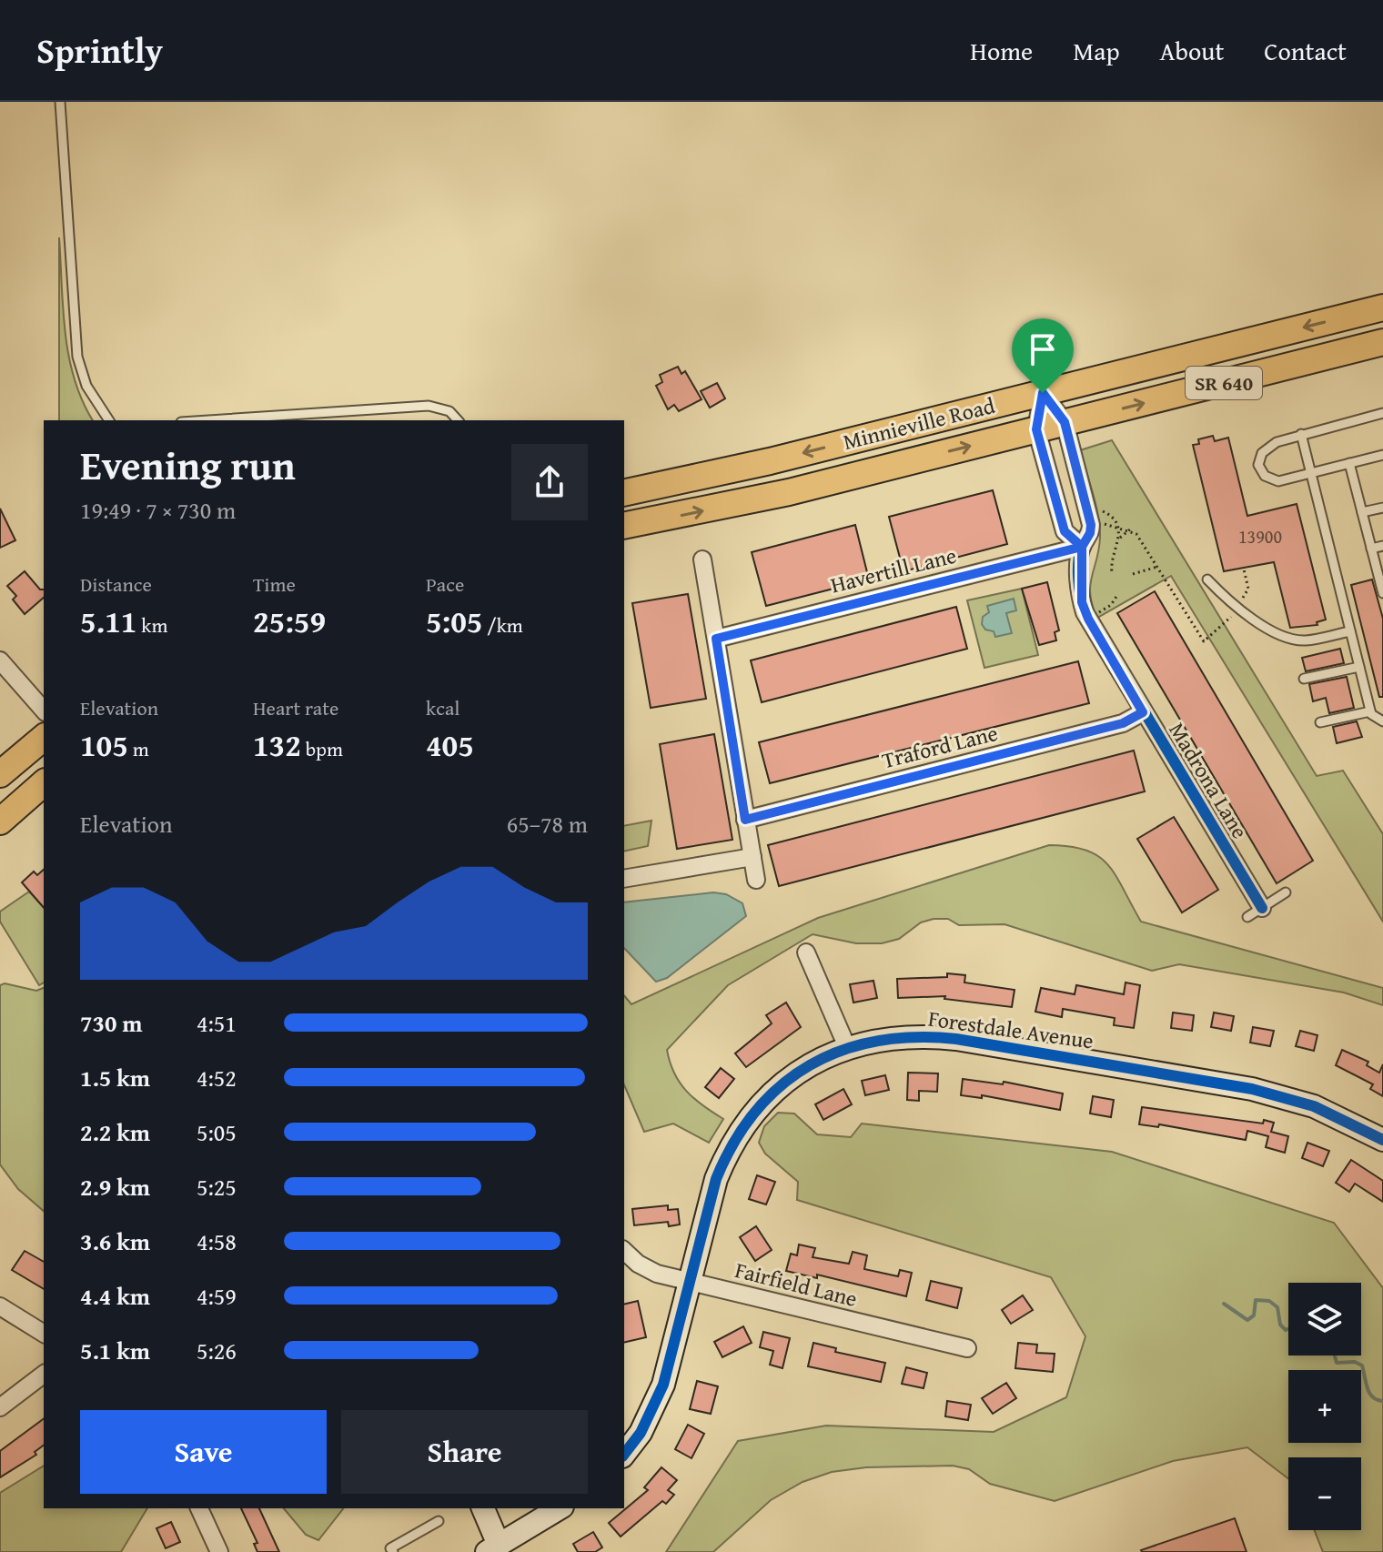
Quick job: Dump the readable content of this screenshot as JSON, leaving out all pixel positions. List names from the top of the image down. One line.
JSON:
{"streets":{"main road":["SR 640","Minnieville Road"],"street":["Havertill Lane","Traford Lane","Madrona Lane","Forestdale Avenue","Fairfield Lane"]},"crossings":[["Minnieville Road","Madrona Lane"],["Havertill Lane","Madrona Lane"],["Traford Lane","Madrona Lane"],["Forestdale Avenue","Fairfield Lane"]],"house_numbers":["13900"],"page":{"header":"Sprintly","nav":["Home","Map","About","Contact"],"heading":["Evening run","19:49 · 7 × 730 m"],"stats":[["Distance","5.11 km"],["Time","25:59"],["Pace","5:05 /km"],["Elevation","105 m"],["Heart rate","132 bpm"],["kcal","405"]],"chart":["Elevation","65–78 m"],"list":[{"name":"730 m","note":"4:51"},{"name":"1.5 km","note":"4:52"},{"name":"2.2 km","note":"5:05"},{"name":"2.9 km","note":"5:25"},{"name":"3.6 km","note":"4:58"},{"name":"4.4 km","note":"4:59"},{"name":"5.1 km","note":"5:26"}],"map_buttons":["+","−"],"buttons":["Save","Share"]}}
